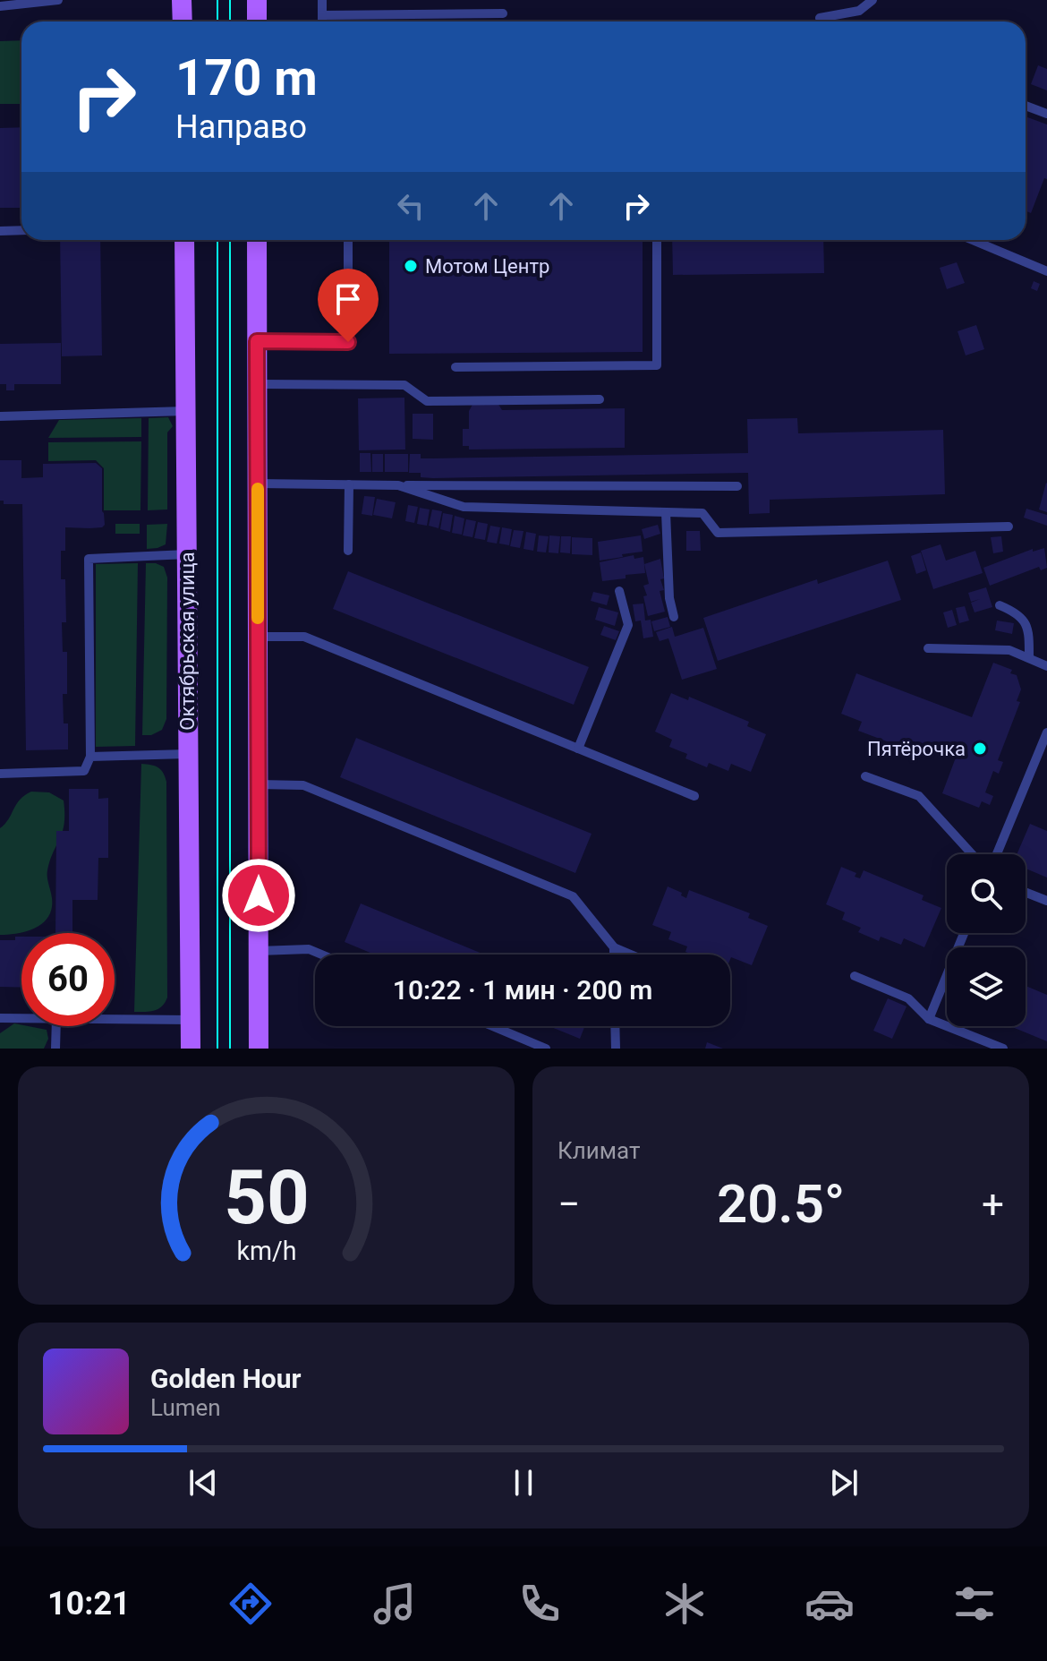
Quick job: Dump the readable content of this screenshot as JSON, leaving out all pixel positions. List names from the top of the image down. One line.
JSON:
{"streets":{"main road":["Октябрьская улица"]},"places":["Мотом Центр","Пятёрочка"],"page":{"turn":["170 m","Направо"],"limit":"60","trip":"10:22 · 1 мин · 200 m","tile":"Климат","heat":["−","20.5°","+"],"song":["Golden Hour","Lumen"],"tabs":"10:21","gauge":["50","km/h"]}}
